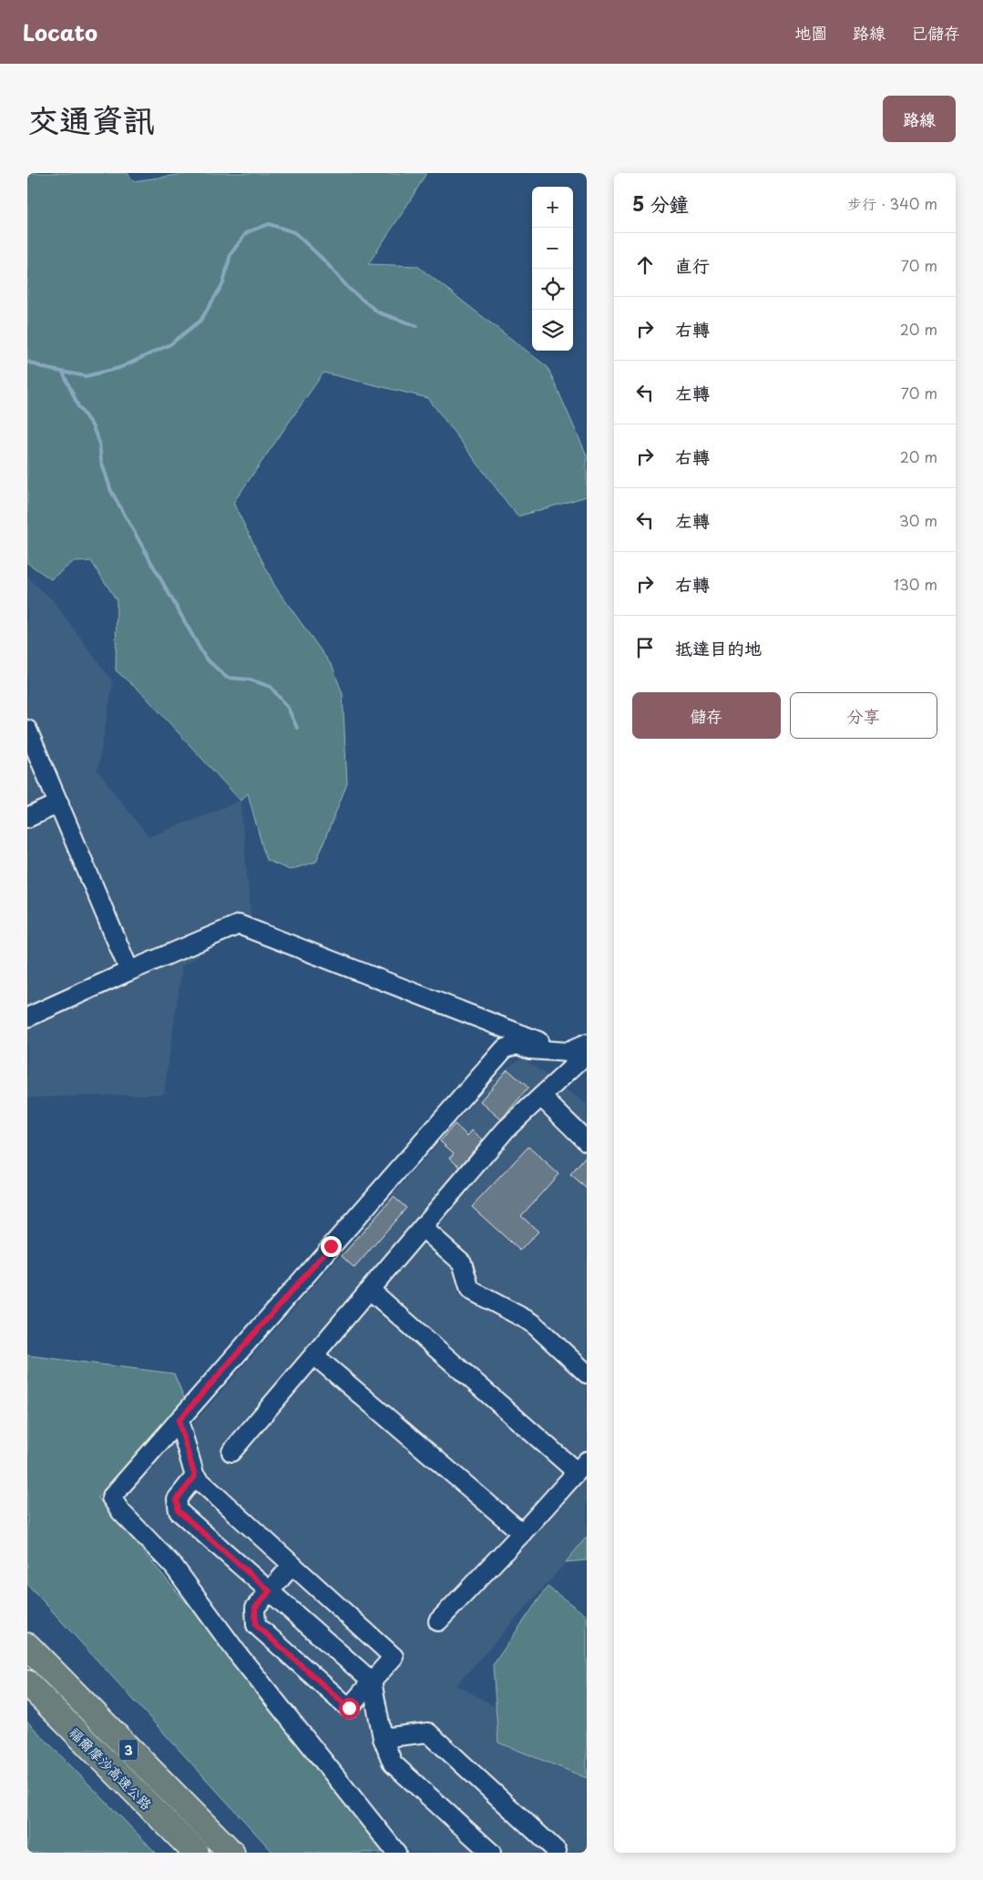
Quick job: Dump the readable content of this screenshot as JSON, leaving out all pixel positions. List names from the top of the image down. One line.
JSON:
{"streets":{"highway":["3","福爾摩沙高速公路"]},"page":{"header":"Locato","nav":["地圖","路線","已儲存"],"title":"交通資訊","buttons":["路線",["儲存","分享"]],"heading":["5 分鐘","步行 · 340 m"],"map_buttons":["+","−"],"list":[["直行","70 m"],["右轉","20 m"],["左轉","70 m"],["右轉","20 m"],["左轉","30 m"],["右轉","130 m"],"抵達目的地"]}}
